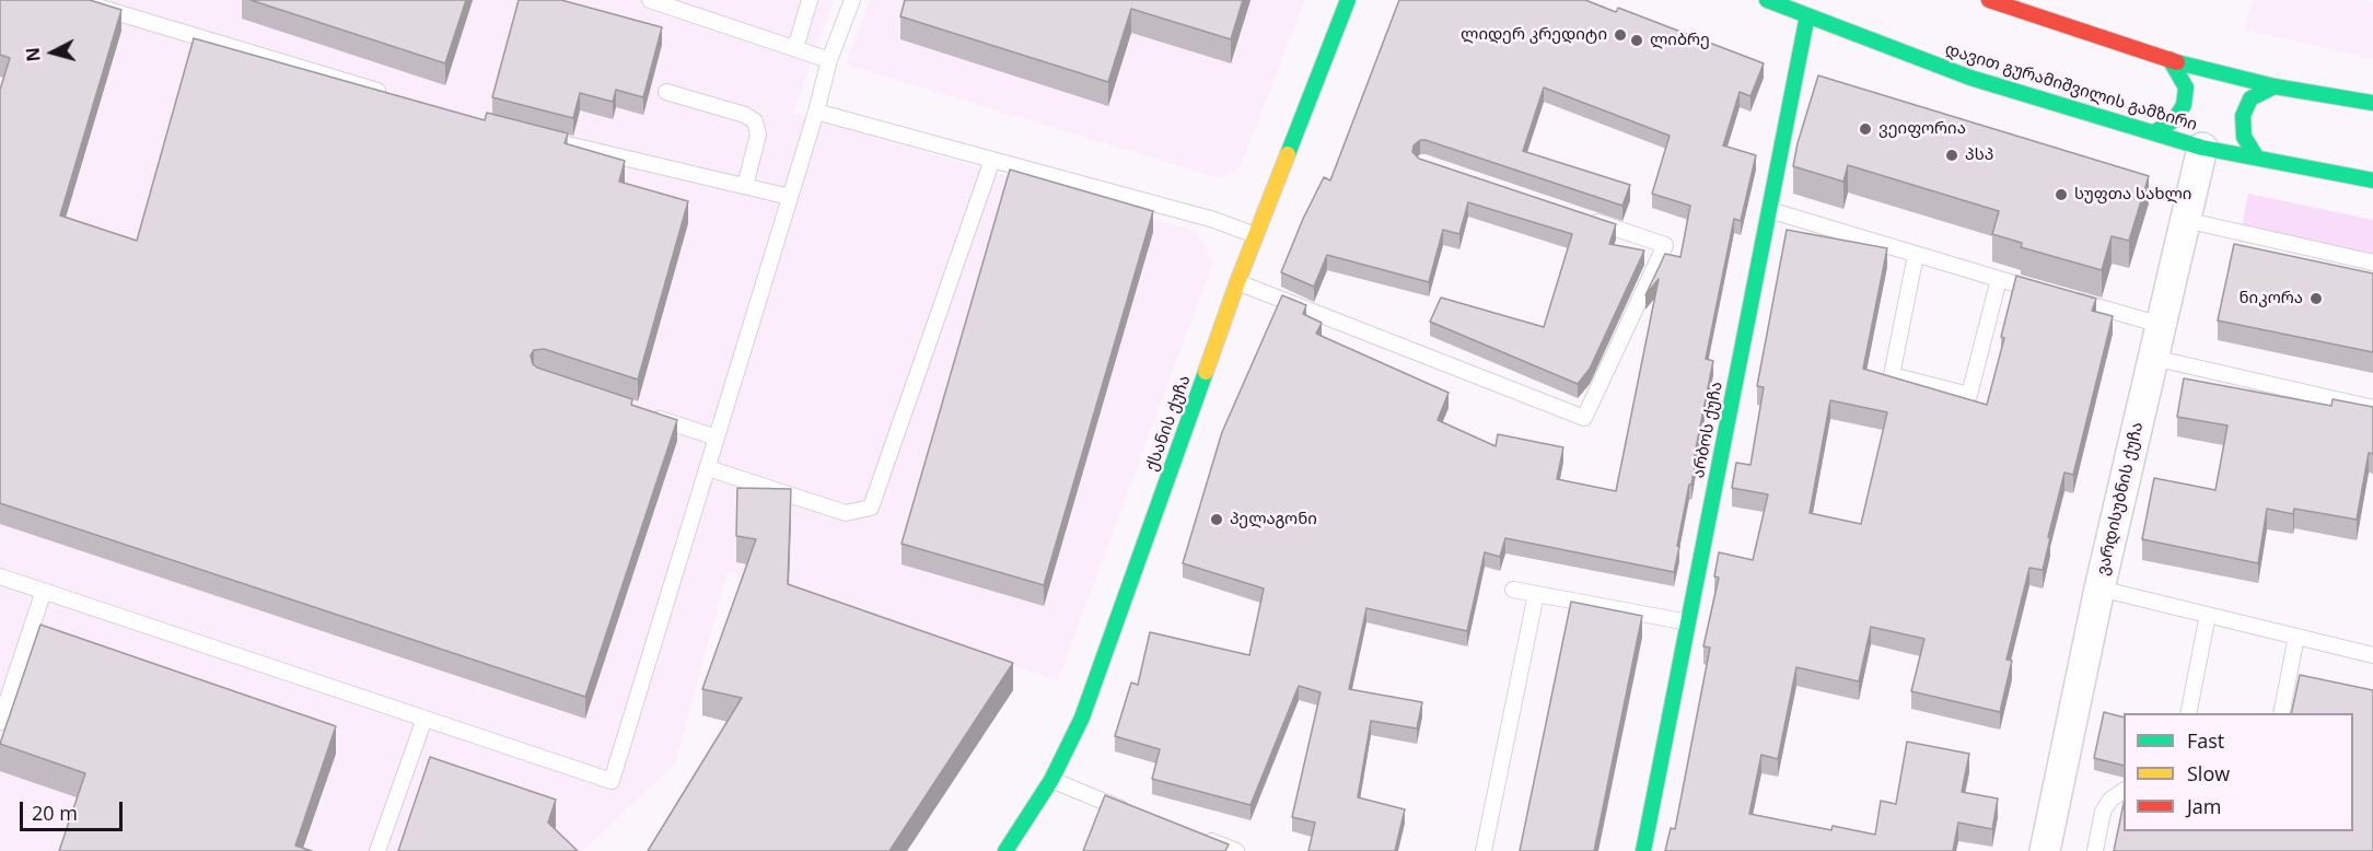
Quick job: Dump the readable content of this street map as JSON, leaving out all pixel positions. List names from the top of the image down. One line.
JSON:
{"streets":{"main road":["დავით გურამიშვილის გამზირი","ქსანის ქუჩა","არბოს ქუჩა"],"street":["ვარდისუბნის ქუჩა"]},"crossings":[["დავით გურამიშვილის გამზირი","არბოს ქუჩა"],["დავით გურამიშვილის გამზირი","ვარდისუბნის ქუჩა"]],"places":["ლიდერ კრედიტი","ლიბრე","ვეიფორია","პსპ","სუფთა სახლი","ნიკორა","პელაგონი"],"legend":["Fast","Slow","Jam"],"scale_bar":"20 m","north":"left"}
